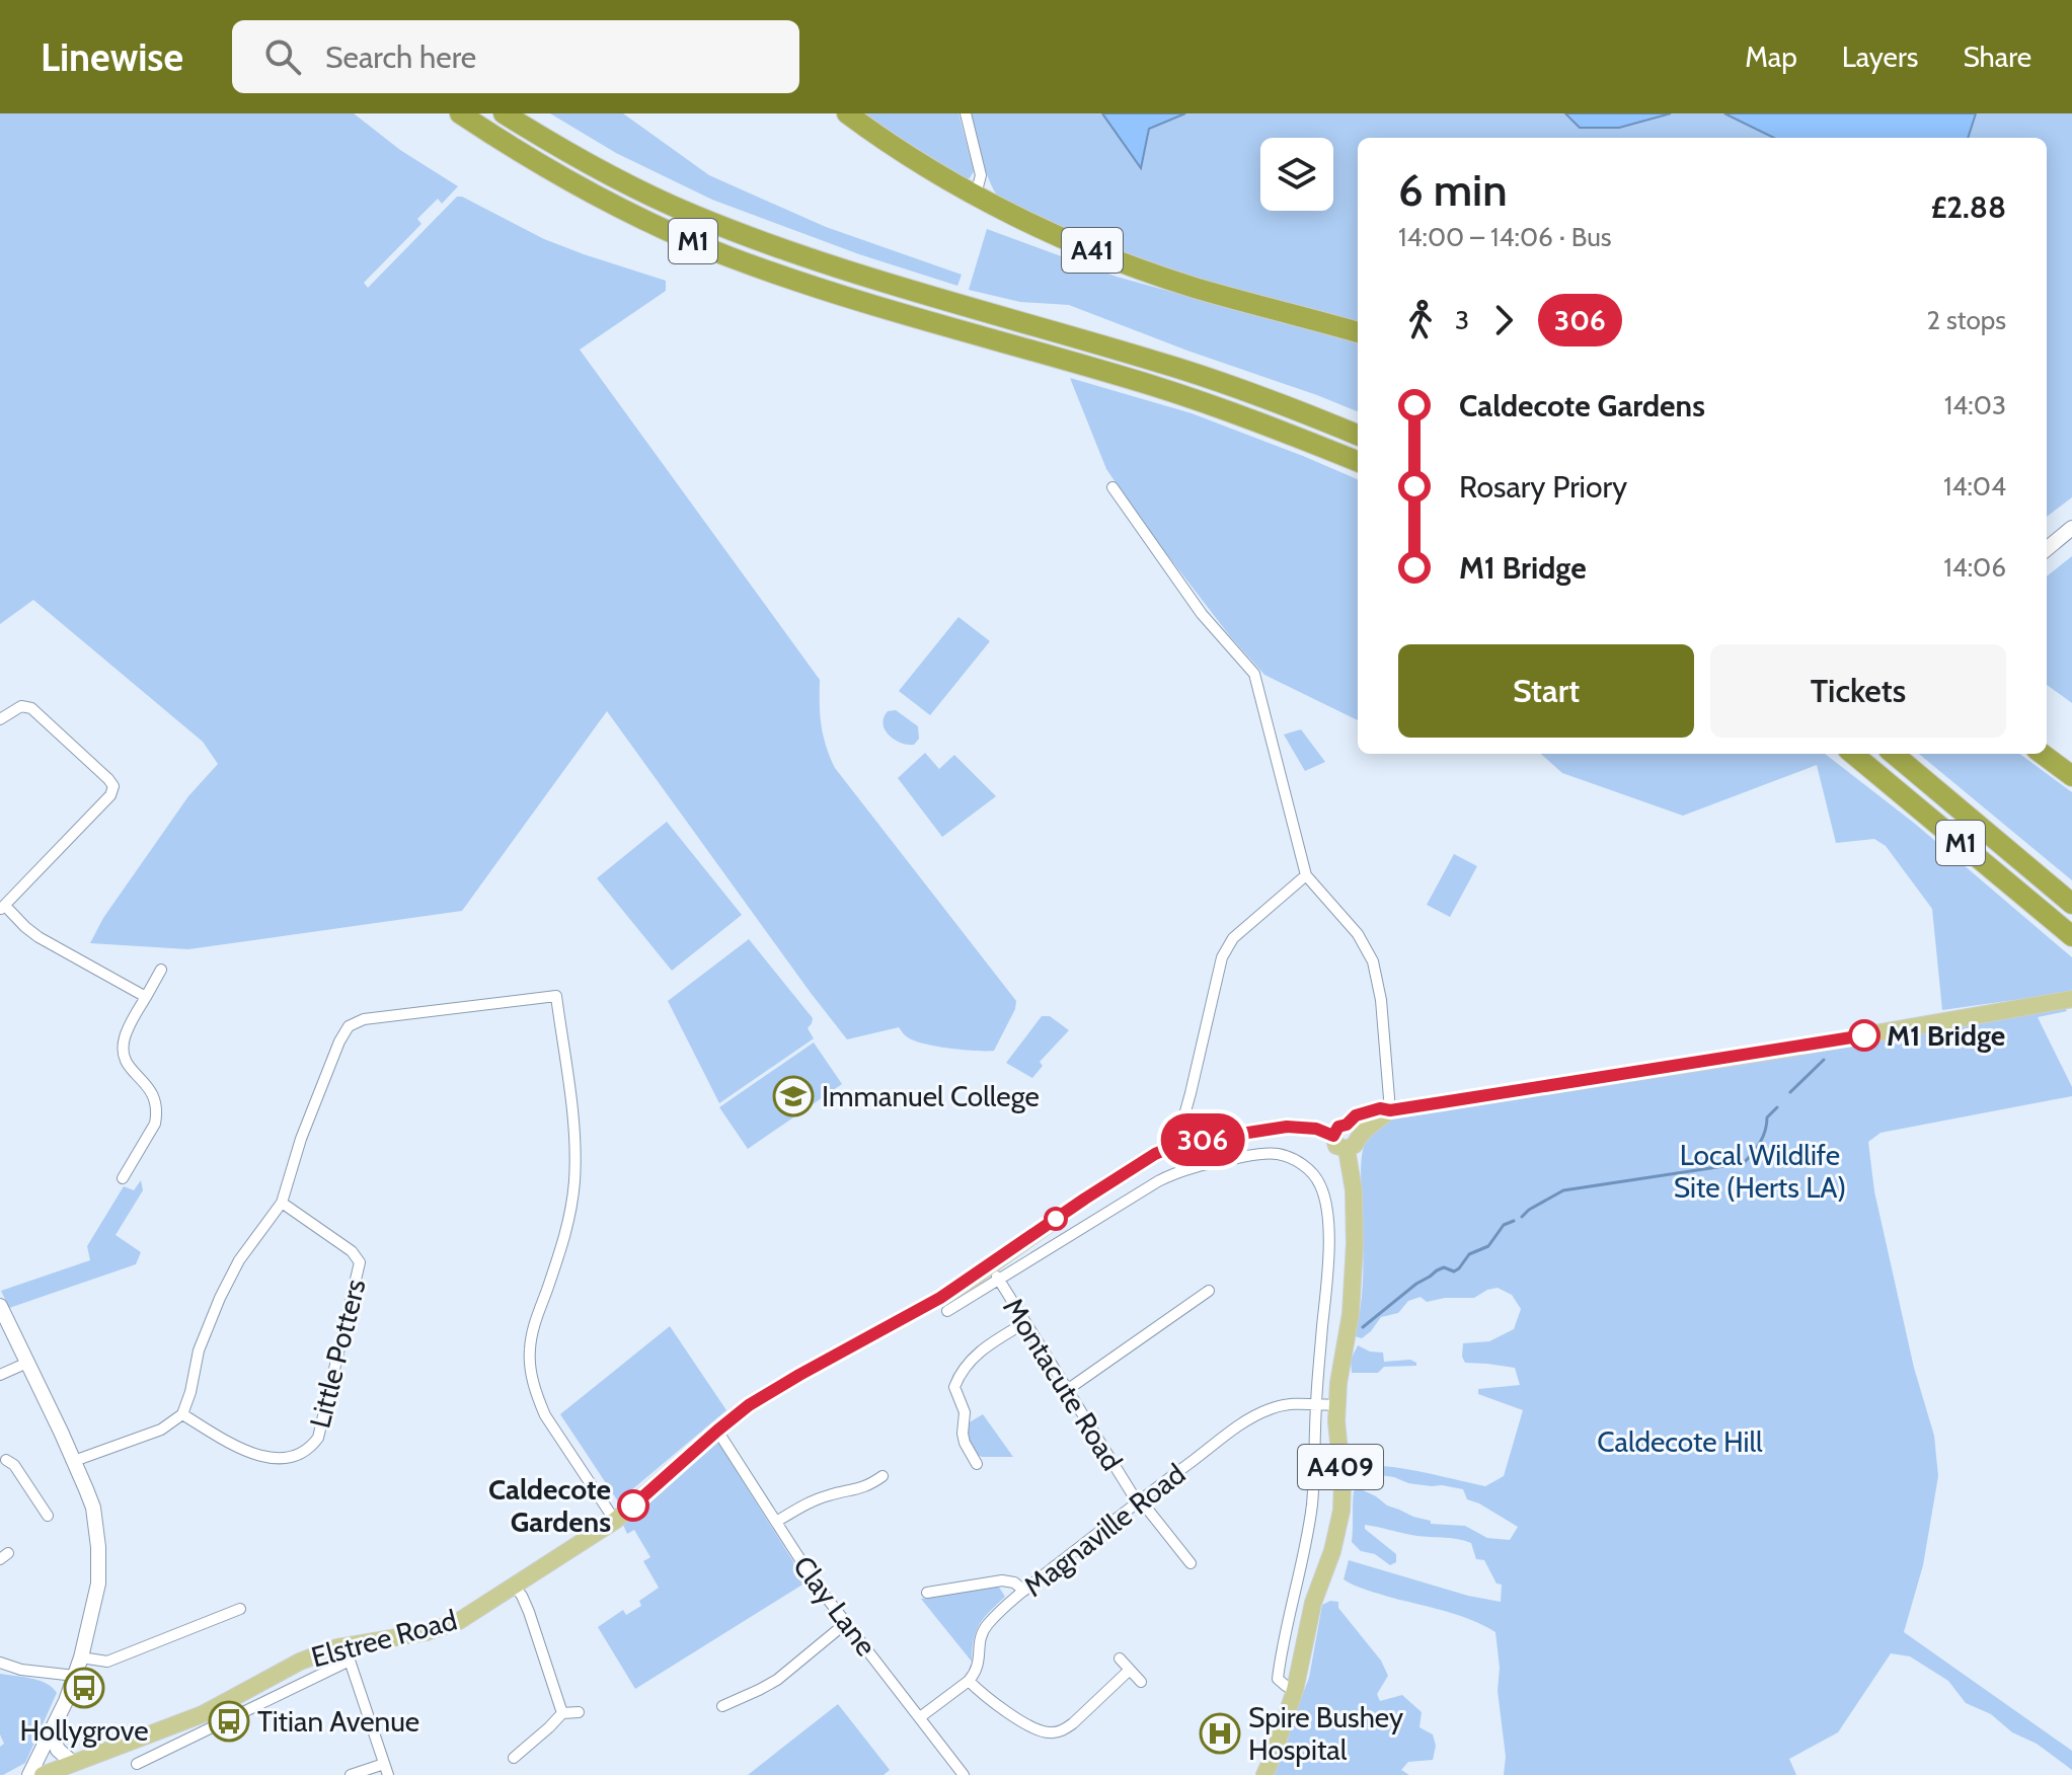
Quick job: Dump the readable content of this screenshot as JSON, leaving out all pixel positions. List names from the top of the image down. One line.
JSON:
{"streets":{"highway":["M1","A41"],"main road":["A409","Elstree Road"],"street":["Little Potters","Montacute Road","Magnaville Road","Clay Lane"]},"crossings":[["Montacute Road","Magnaville Road"],["Montacute Road","Elstree Road"],["A409","Magnaville Road"],["A409","Elstree Road"],["Clay Lane","Elstree Road"]],"parks":["Local Wildlife Site (Herts LA)","Caldecote Hill"],"places":{"other":["M1 Bridge","Caldecote Gardens"],"school or university":["Immanuel College"],"bus stop":["Hollygrove","Titian Avenue"],"hospital":["Spire Bushey Hospital"]},"lines":["bus line 306"],"page":{"header":"Linewise","search":"Search here","nav":["Map","Layers","Share"],"on_map":"306","heading":["6 min","14:00 – 14:06 · Bus","£2.88"],"legs":["3","306","2 stops"],"list":[{"name":"Caldecote Gardens","value":"14:03"},{"name":"Rosary Priory","value":"14:04"},{"name":"M1 Bridge","value":"14:06"}],"buttons":["Start","Tickets"]}}
